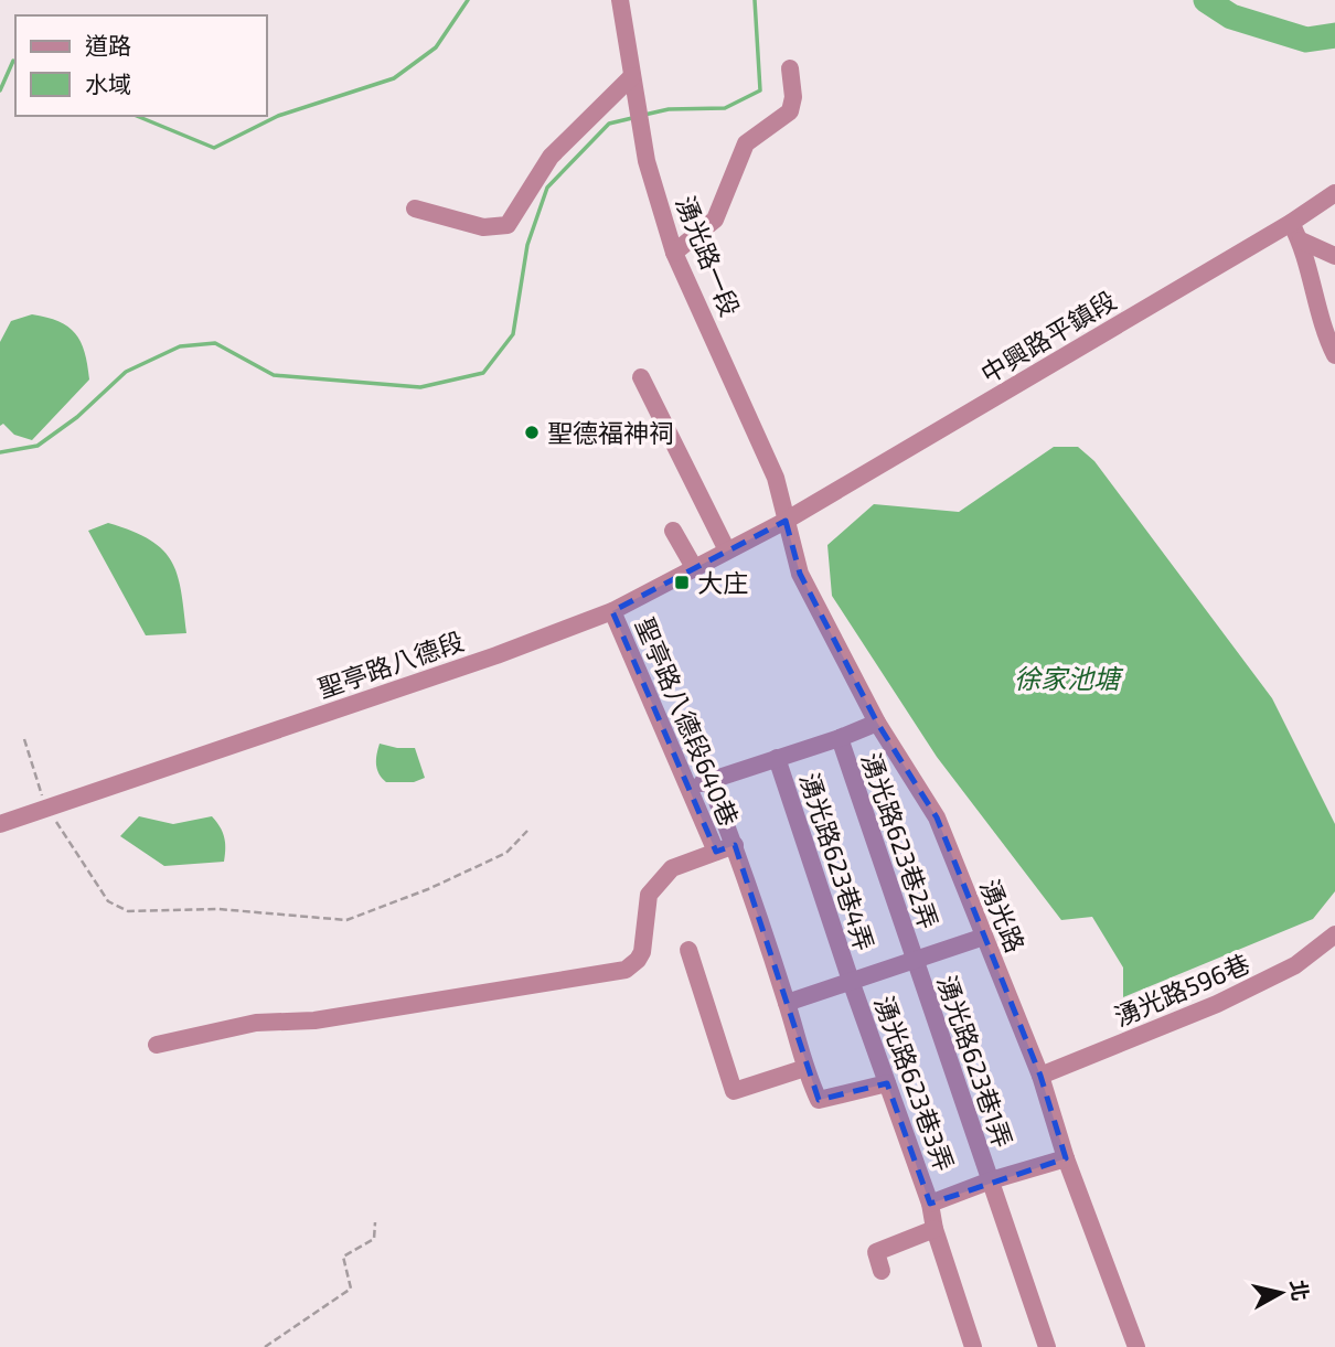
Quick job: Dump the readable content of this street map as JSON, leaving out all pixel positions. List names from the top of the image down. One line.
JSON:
{"streets":{"street":["湧光路一段","中興路平鎮段","聖亭路八德段","聖亭路八德段640巷","湧光路623巷2弄","湧光路623巷4弄","湧光路","湧光路596巷","湧光路623巷1弄","湧光路623巷3弄"]},"crossings":[["湧光路一段","中興路平鎮段"],["湧光路一段","聖亭路八德段"],["湧光路一段","湧光路"],["中興路平鎮段","聖亭路八德段"],["中興路平鎮段","湧光路"],["聖亭路八德段","聖亭路八德段640巷"],["聖亭路八德段","湧光路"],["湧光路623巷2弄","湧光路623巷1弄"],["湧光路623巷4弄","湧光路623巷3弄"],["湧光路","湧光路596巷"]],"water":["徐家池塘"],"places":{"other":["聖德福神祠"],"transit":["大庄"]},"legend":["道路","水域"],"north":"right"}
